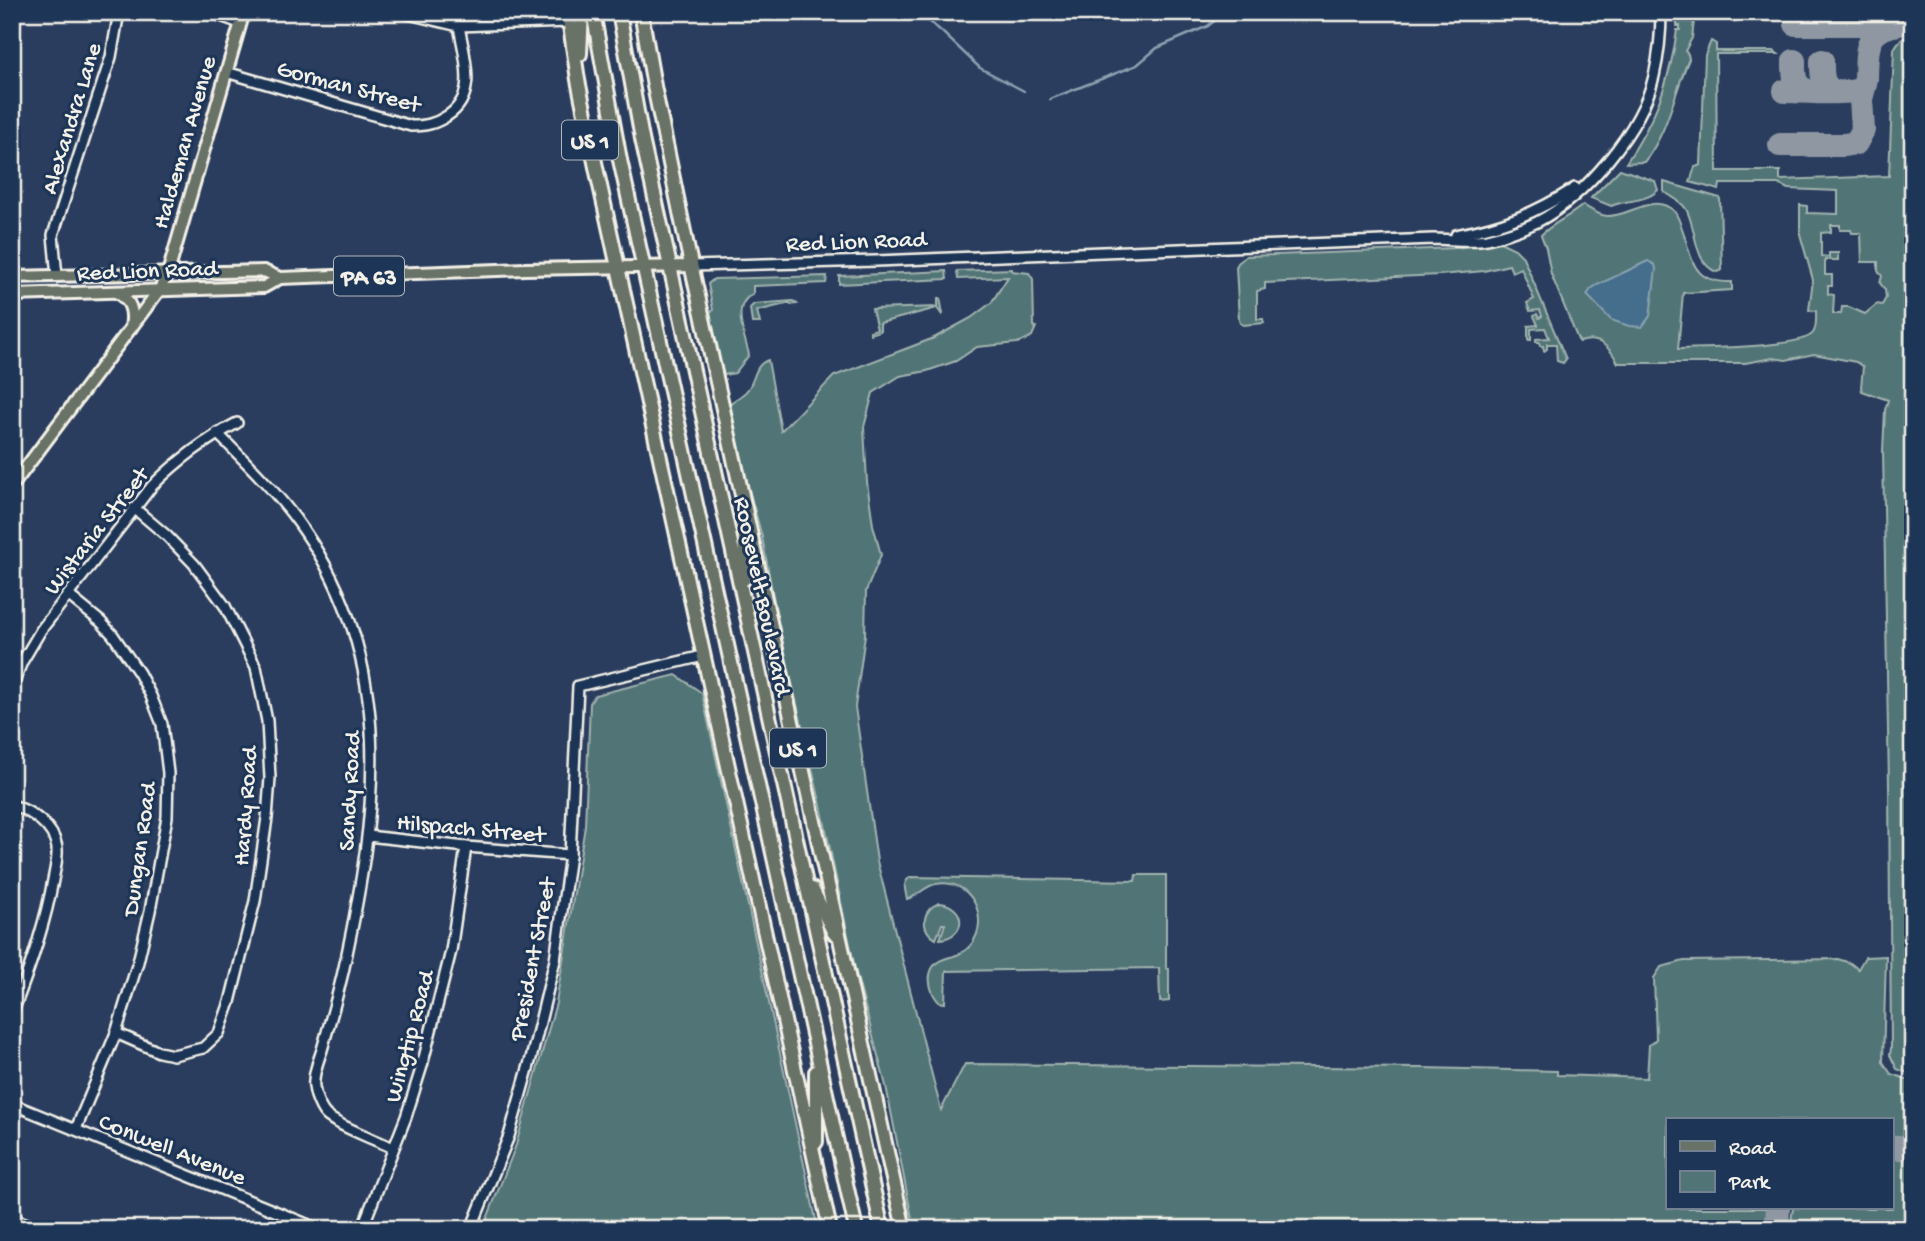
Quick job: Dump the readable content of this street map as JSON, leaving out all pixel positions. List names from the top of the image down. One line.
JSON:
{"streets":{"highway":["US 1","Roosevelt Boulevard"],"main road":["Haldeman Avenue","Red Lion Road","PA 63"],"street":["Gorman Street","Alexandra Lane","Wistaria Street","Sandy Road","Hardy Road","Hilspach Street","Dungan Road","President Street","Wingtip Road","Conwell Avenue"]},"crossings":[["Gorman Street","Haldeman Avenue"],["Alexandra Lane","Red Lion Road"],["US 1","Red Lion Road"],["US 1","President Street"],["Haldeman Avenue","Red Lion Road"],["Red Lion Road","Roosevelt Boulevard"],["Wistaria Street","Sandy Road"],["Wistaria Street","Hardy Road"],["Wistaria Street","Dungan Road"],["Sandy Road","Hilspach Street"],["Sandy Road","Wingtip Road"],["Hardy Road","Dungan Road"],["Hilspach Street","President Street"],["Hilspach Street","Wingtip Road"],["Dungan Road","Conwell Avenue"]],"legend":["Road","Park"]}
